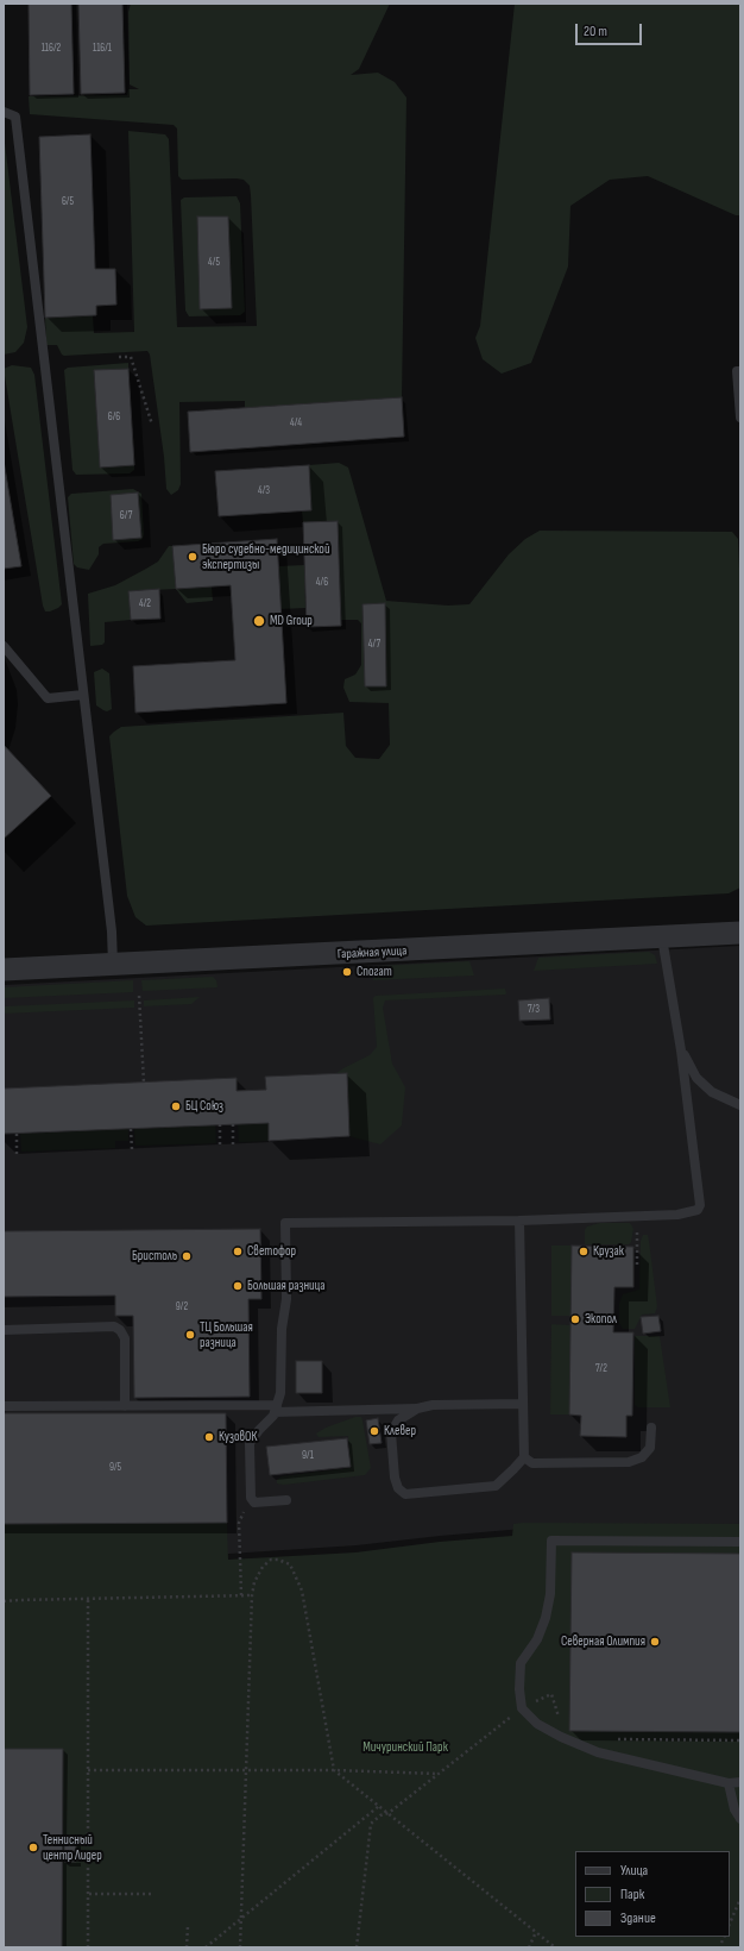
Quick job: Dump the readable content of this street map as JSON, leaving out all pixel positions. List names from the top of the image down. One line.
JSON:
{"streets":{"street":["Гаражная улица"]},"parks":["Мичуринский Парк"],"places":["Бюро судебно-медицинской экспертизы","MD Group","Спогат","БЦ Союз","Светофор","Крузак","Бристоль","Большая разница","Экопол","ТЦ Большая разница","Клевер","КузовОК","Северная Олимпия","Теннисный центр Лидер"],"house_numbers":["116/2","116/1","6/5","4/5","6/6","4/4","4/3","6/7","4/6","4/2","4/7","7/3","9/2","7/2","9/1","9/5"],"legend":["Улица","Парк","Здание"],"scale_bar":"20 m"}
